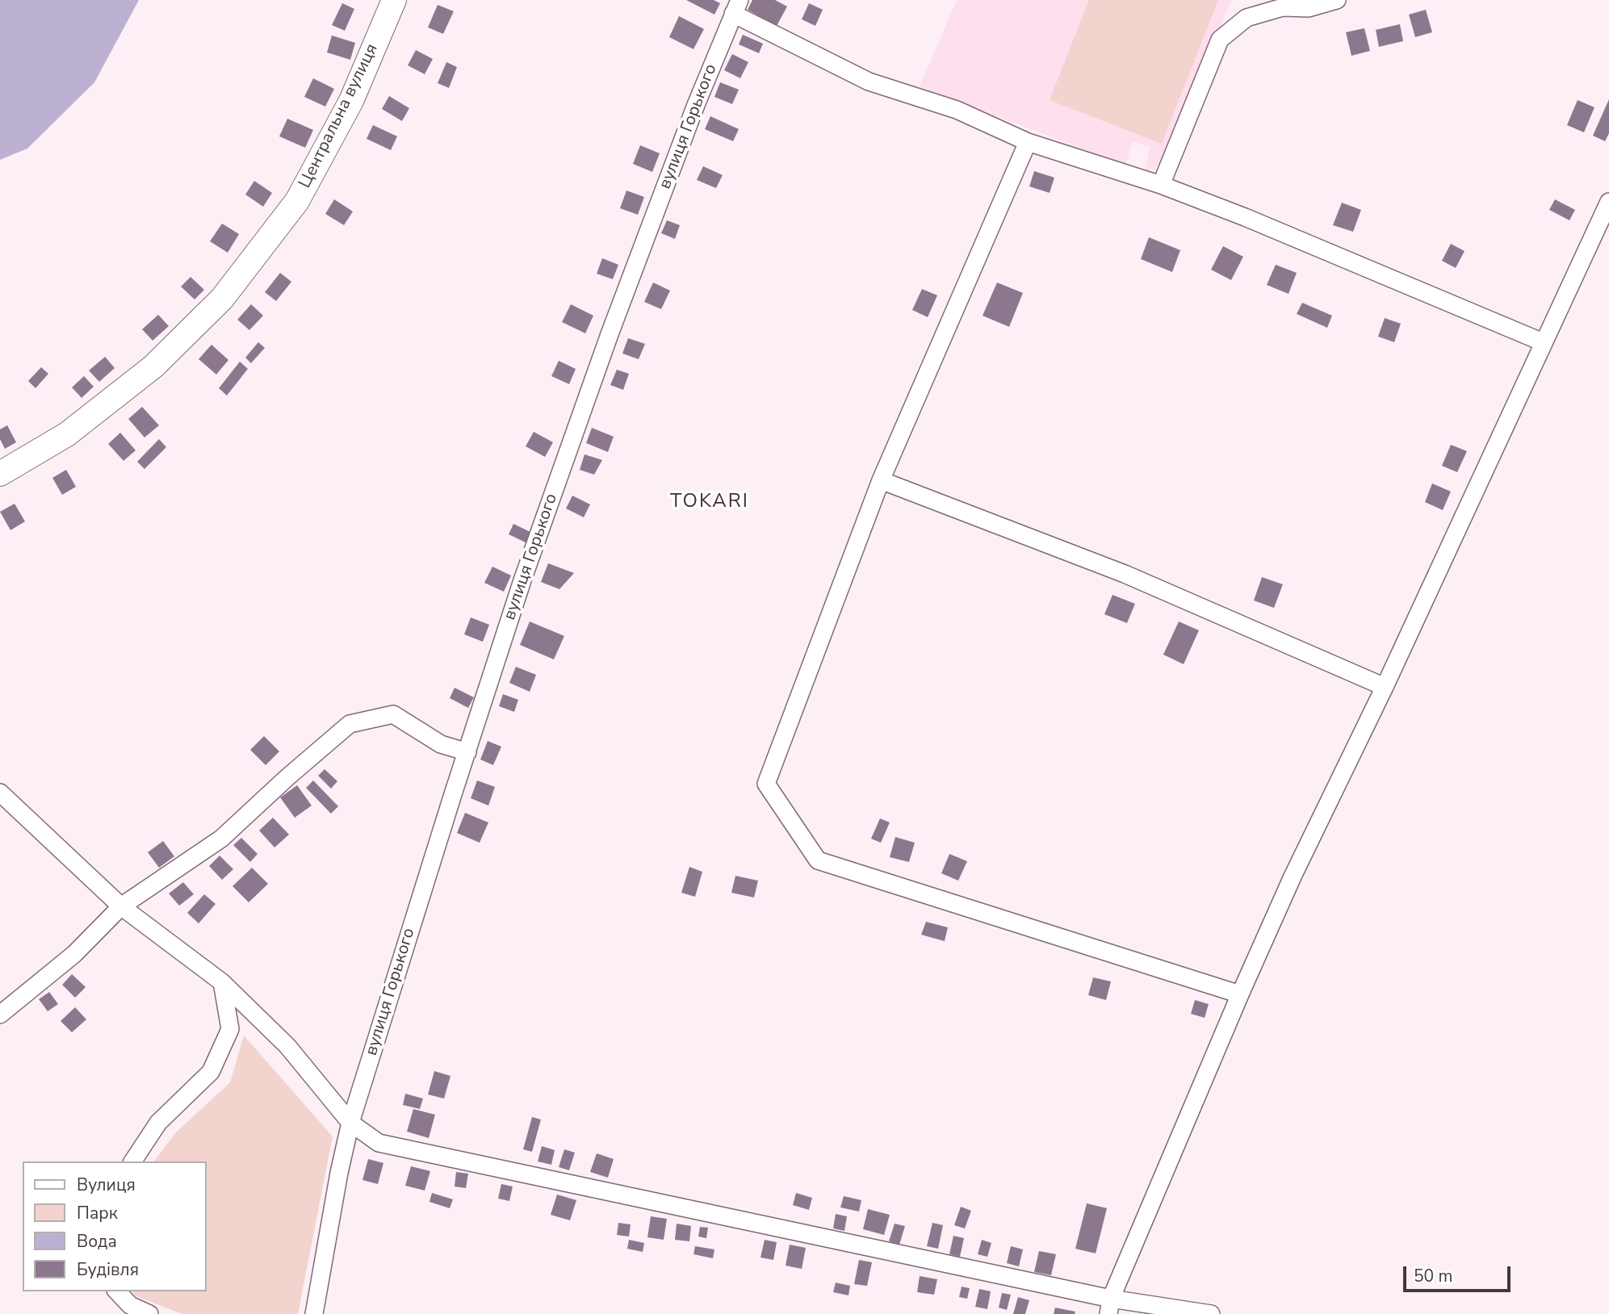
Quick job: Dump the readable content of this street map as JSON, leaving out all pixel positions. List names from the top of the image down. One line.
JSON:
{"streets":{"street":["Центральна вулиця","вулиця Горького"]},"districts":["TOKARI"],"legend":["Вулиця","Парк","Вода","Будівля"],"scale_bar":"50 m"}
